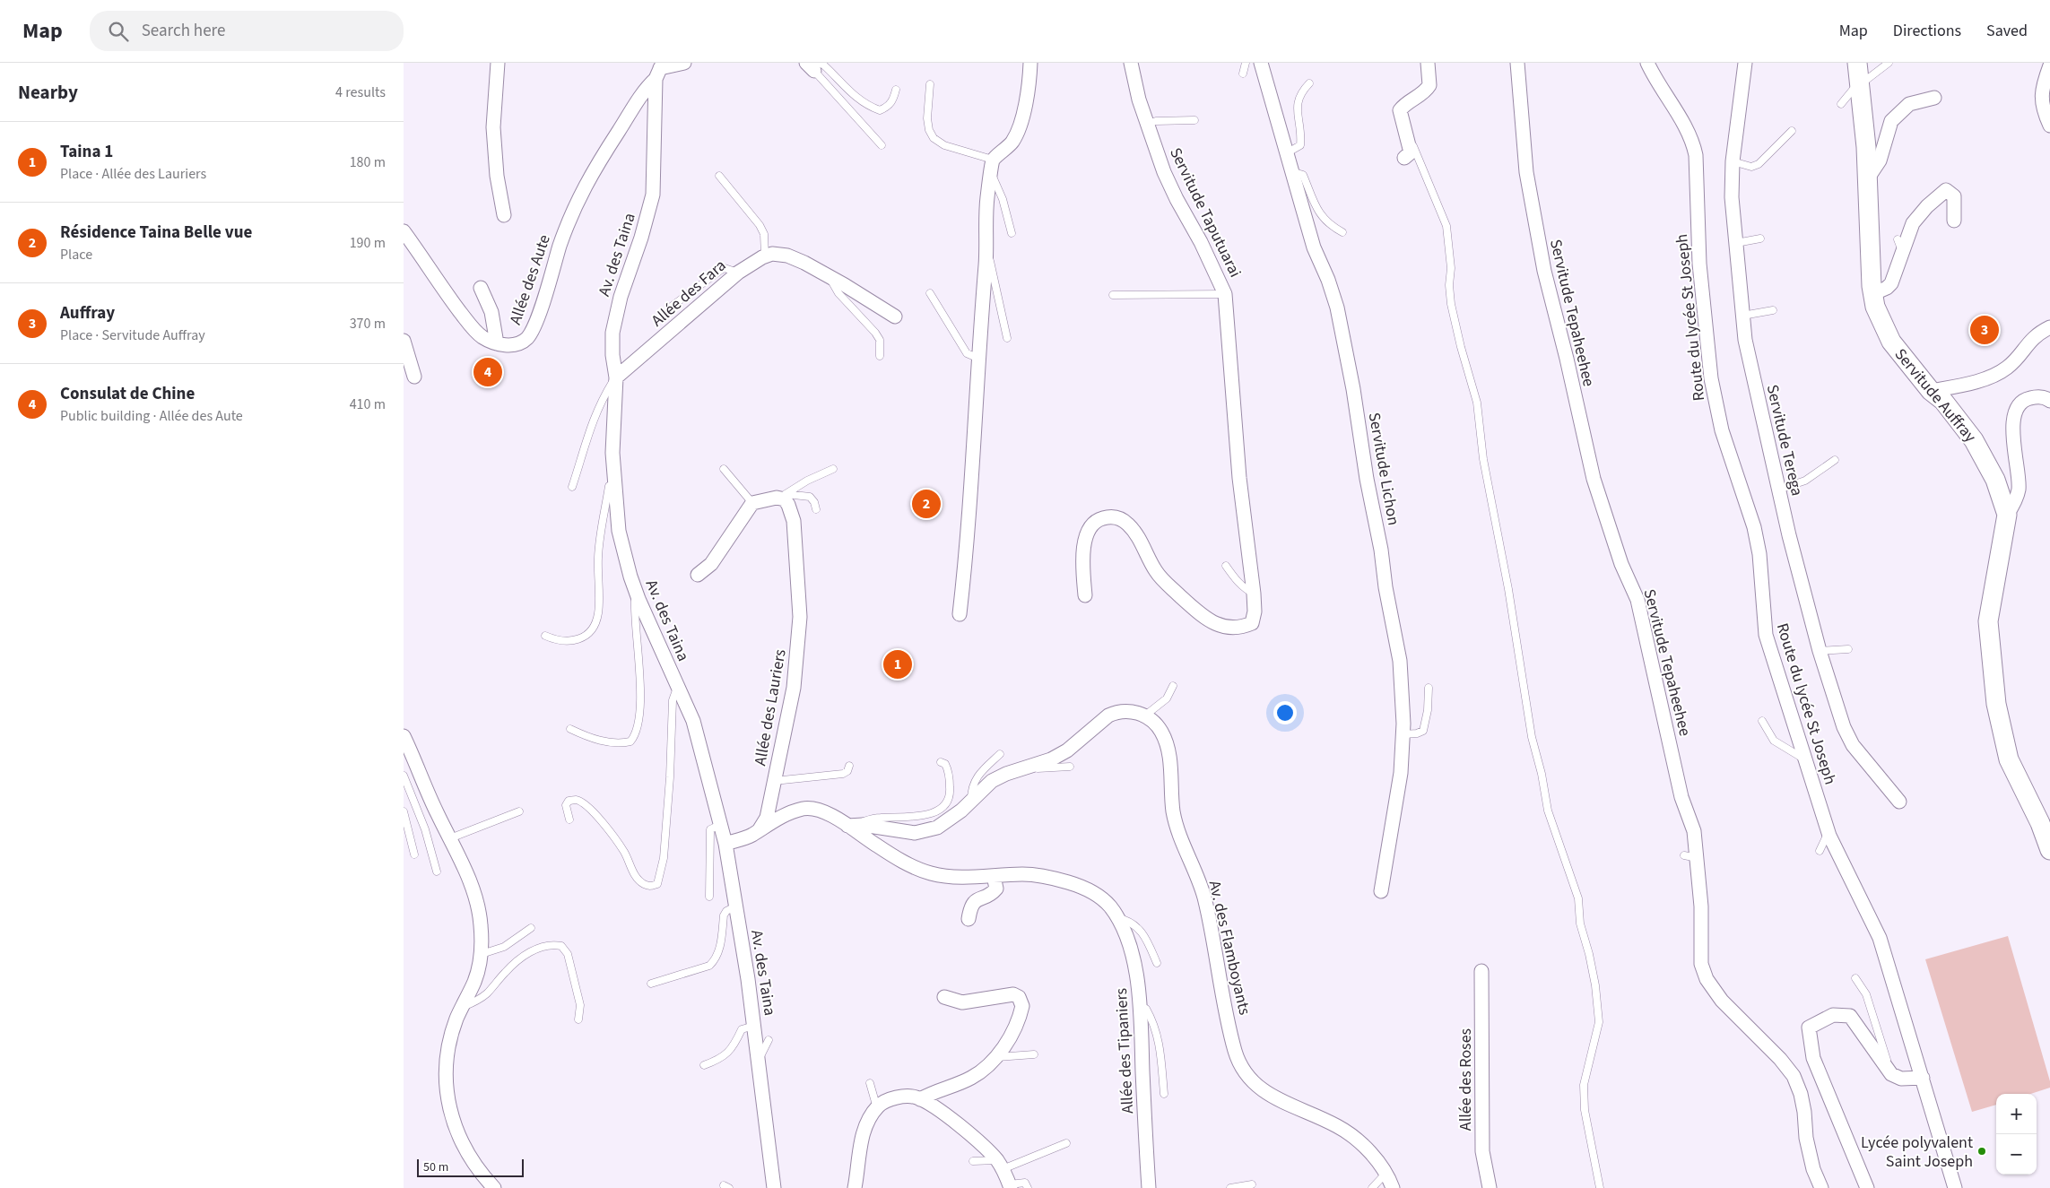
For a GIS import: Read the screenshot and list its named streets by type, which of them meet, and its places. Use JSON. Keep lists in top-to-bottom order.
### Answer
{
  "streets": {
    "street": [
      "Servitude Taputuarai",
      "Av. des Taina",
      "Allée des Aute",
      "Allée des Fara",
      "Servitude Tepaheehee",
      "Route du lycée St Joseph",
      "Servitude Auffray",
      "Servitude Terega",
      "Servitude Lichon",
      "Allée des Lauriers",
      "Av. des Flamboyants",
      "Allée des Tipaniers",
      "Allée des Roses"
    ]
  },
  "crossings": [
    ["Av. des Taina", "Allée des Aute"],
    ["Av. des Taina", "Allée des Fara"],
    ["Av. des Taina", "Allée des Tipaniers"],
    ["Allée des Lauriers", "Allée des Tipaniers"]
  ],
  "places": ["Lycée polyvalent Saint Joseph"],
  "scale_bar": "50 m",
  "page": {
    "header": "Map",
    "search": "Search here",
    "nav": ["Map", "Directions", "Saved"],
    "heading": ["Nearby", "4 results"],
    "list": [
      {
        "mark": "1",
        "name": "Taina 1",
        "note": "Place · Allée des Lauriers",
        "value": "180 m"
      },
      {
        "mark": "2",
        "name": "Résidence Taina Belle vue",
        "note": "Place",
        "value": "190 m"
      },
      {
        "mark": "3",
        "name": "Auffray",
        "note": "Place · Servitude Auffray",
        "value": "370 m"
      },
      {
        "mark": "4",
        "name": "Consulat de Chine",
        "note": "Public building · Allée des Aute",
        "value": "410 m"
      }
    ],
    "pins": [
      "3",
      "4",
      "2",
      "1"
    ],
    "map_buttons": ["+", "−"],
    "scale": "50 m"
  }
}
